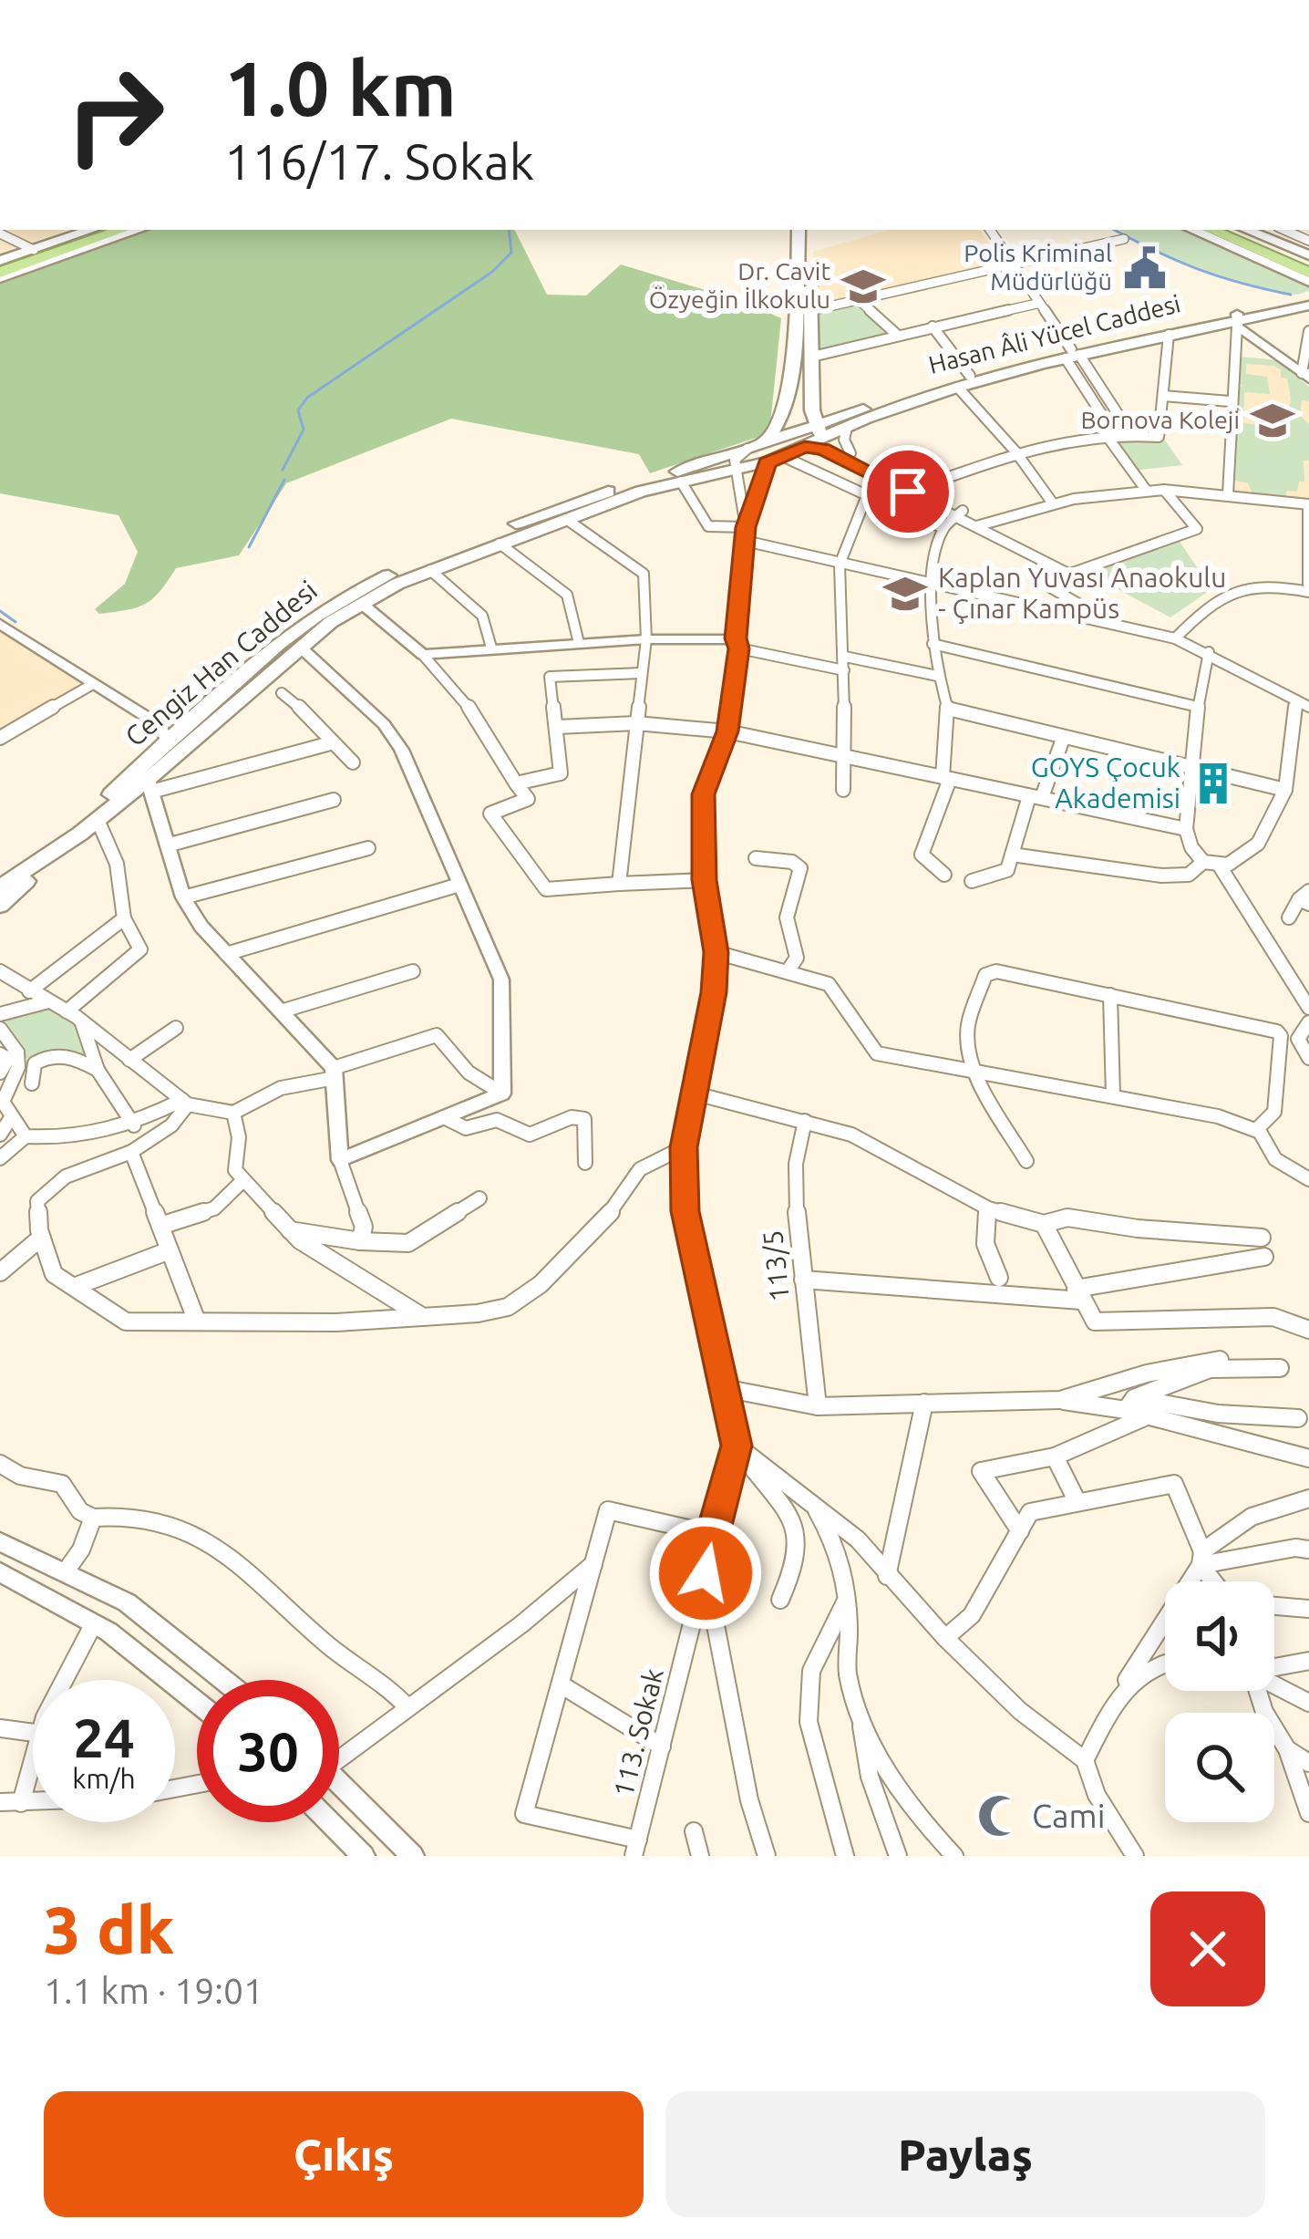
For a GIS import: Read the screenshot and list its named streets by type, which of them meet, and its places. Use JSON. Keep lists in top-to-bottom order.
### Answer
{
  "streets": {
    "main road": ["Hasan Âli Yücel Caddesi", "Cengiz Han Caddesi"],
    "street": ["113/5", "113. Sokak"]
  },
  "crossings": [
    ["Hasan Âli Yücel Caddesi", "Cengiz Han Caddesi"],
    ["Hasan Âli Yücel Caddesi", "113. Sokak"],
    ["Cengiz Han Caddesi", "113. Sokak"]
  ],
  "places": {
    "public building": ["Polis Kriminal Müdürlüğü"],
    "school or university": ["Dr. Cavit Özyeğin İlkokulu", "Bornova Koleji", "Kaplan Yuvası Anaokulu - Çınar Kampüs"],
    "building": ["GOYS Çocuk Akademisi"],
    "mosque": ["Cami"]
  },
  "page": {
    "turn": ["1.0 km", "116/17. Sokak"],
    "speed": "24 km/h",
    "limit": "30",
    "heading": ["3 dk", "1.1 km · 19:01"],
    "buttons": ["Çıkış", "Paylaş"]
  }
}
